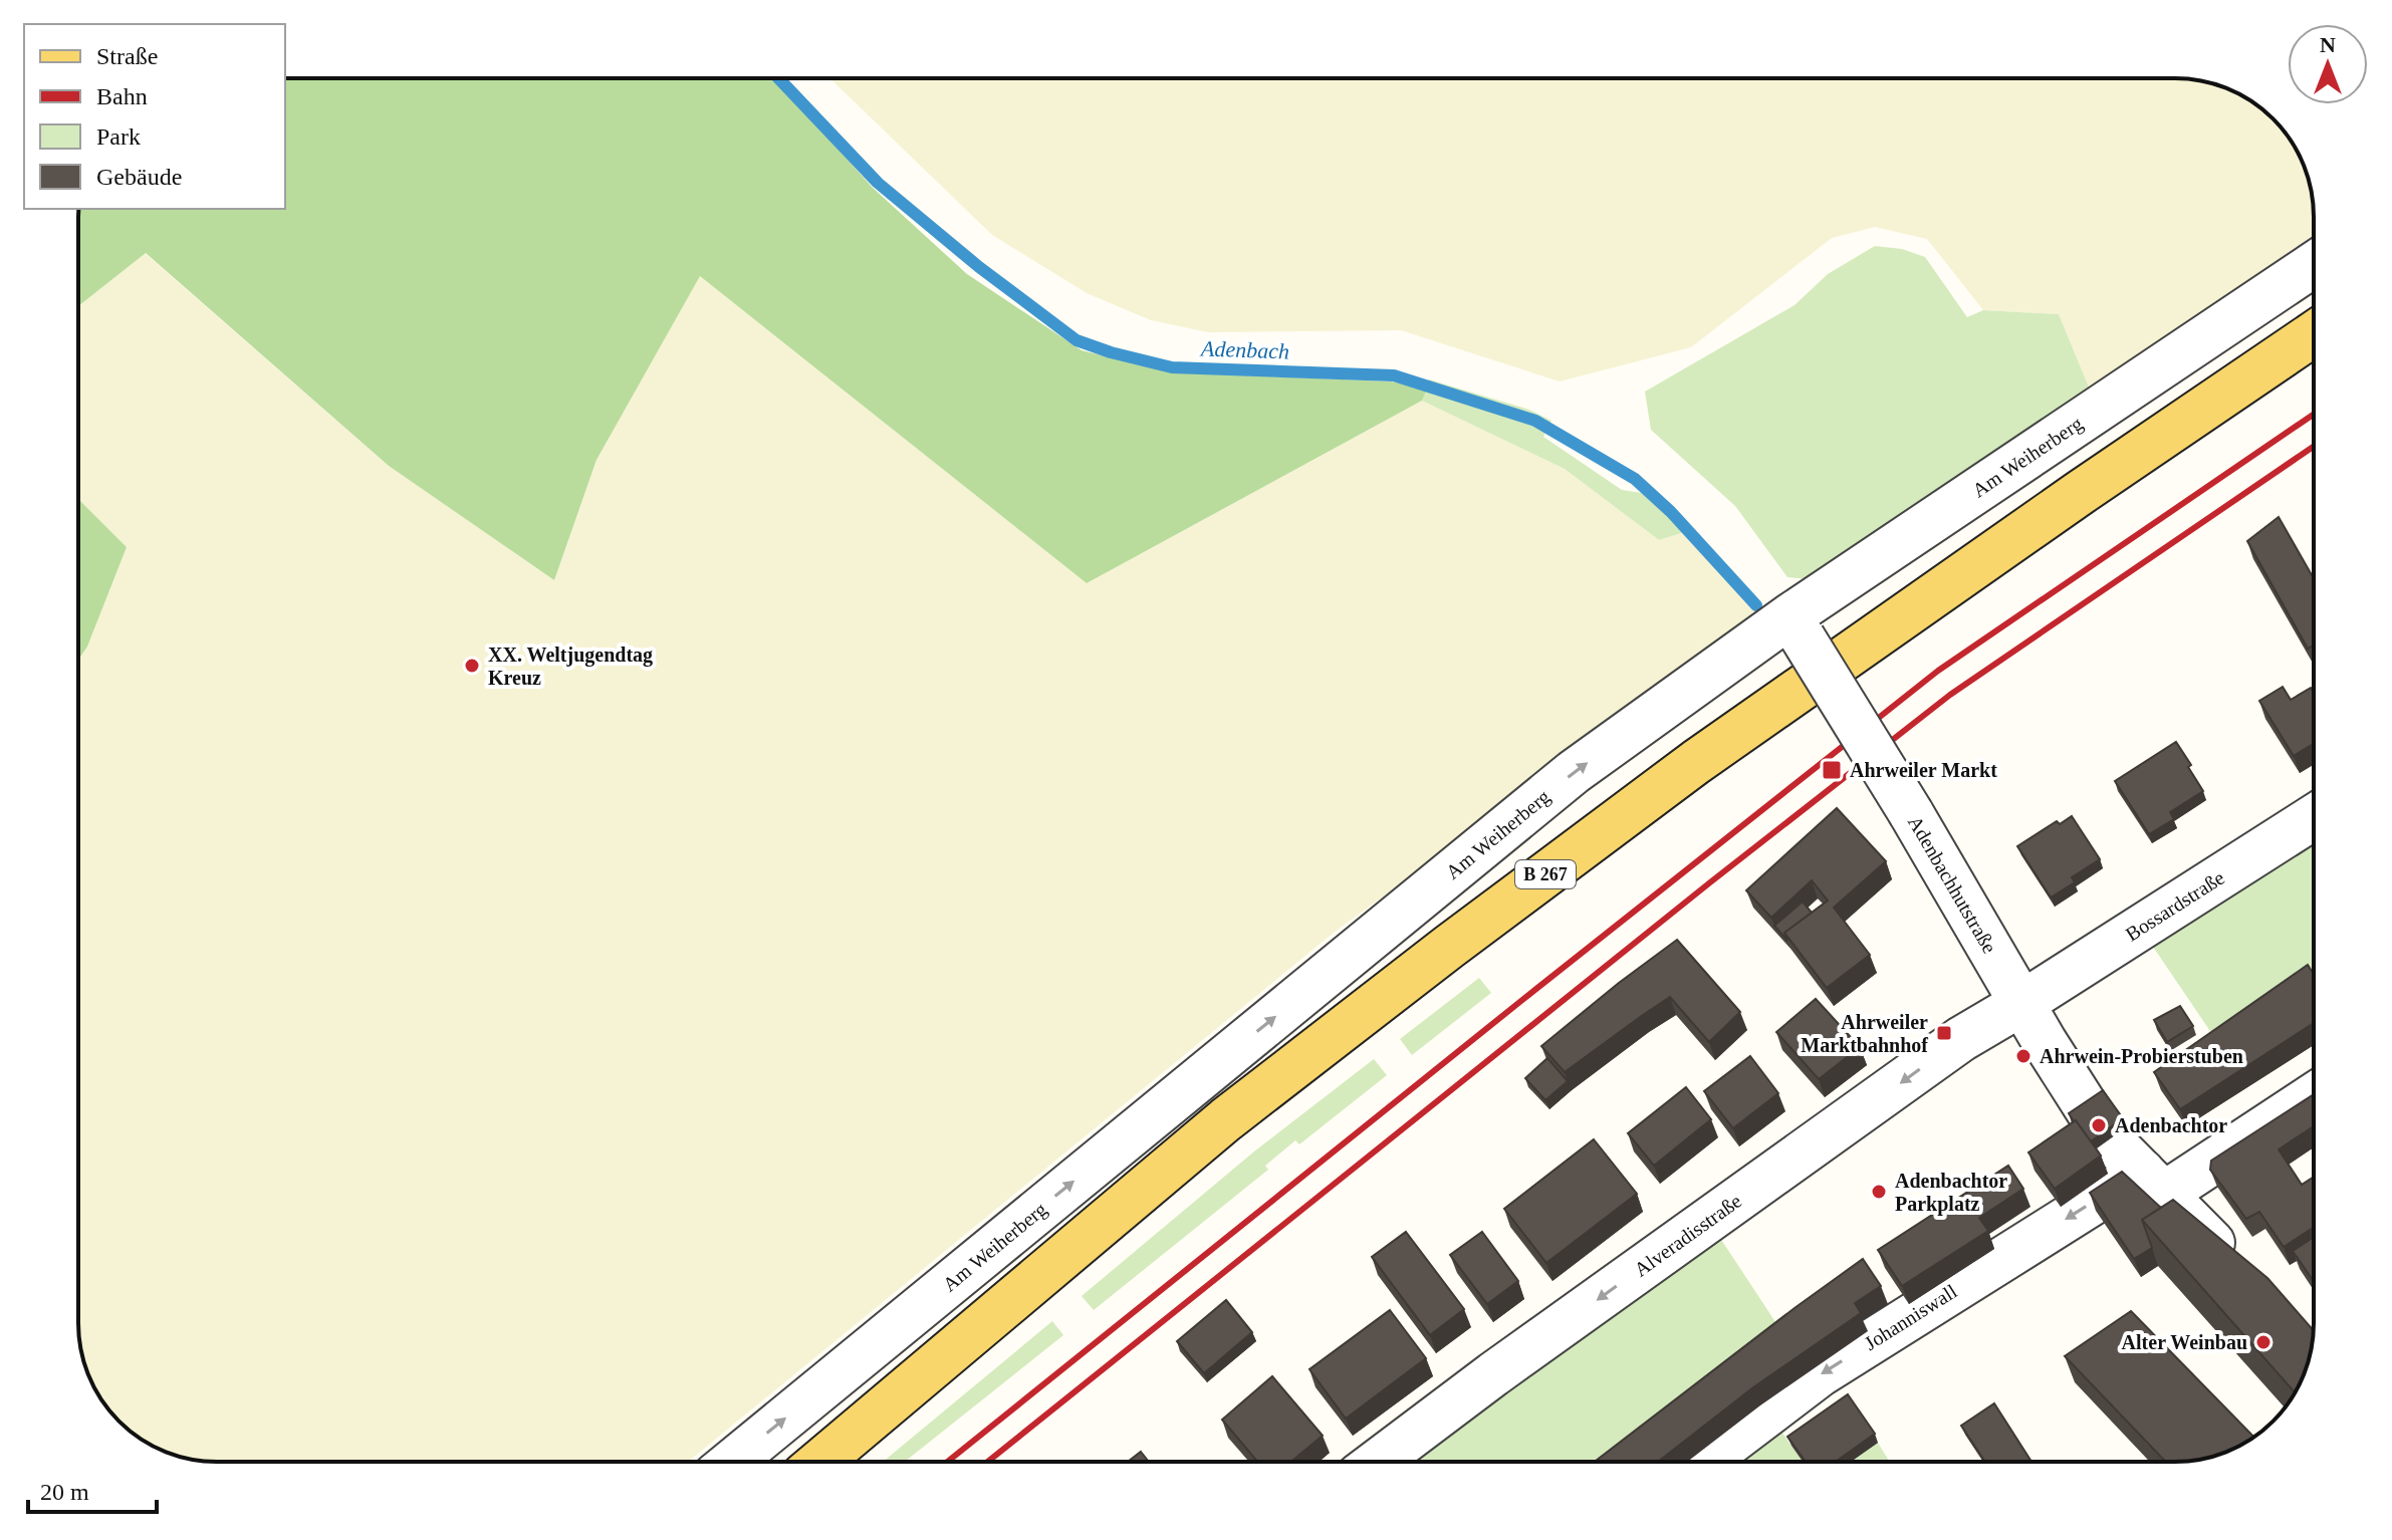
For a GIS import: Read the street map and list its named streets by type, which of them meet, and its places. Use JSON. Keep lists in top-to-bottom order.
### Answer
{
  "streets": {
    "main road": ["B 267"],
    "street": [
      "Am Weiherberg",
      "Adenbachhutstraße",
      "Bossardstraße",
      "Alveradisstraße",
      "Johanniswall"
    ]
  },
  "crossings": [
    ["Am Weiherberg", "Adenbachhutstraße"],
    ["Adenbachhutstraße", "Bossardstraße"],
    ["Adenbachhutstraße", "Alveradisstraße"],
    ["Adenbachhutstraße", "Johanniswall"],
    ["Bossardstraße", "Alveradisstraße"]
  ],
  "one_way": ["Am Weiherberg", "Alveradisstraße", "Johanniswall"],
  "water": ["Adenbach"],
  "places": {
    "other": [
      "XX. Weltjugendtag Kreuz",
      "Ahrwein-Probierstuben",
      "Adenbachtor",
      "Adenbachtor Parkplatz",
      "Alter Weinbau"
    ],
    "transit": ["Ahrweiler Markt", "Ahrweiler Marktbahnhof"]
  },
  "legend": [
    "Straße",
    "Bahn",
    "Park",
    "Gebäude"
  ],
  "scale_bar": "20 m",
  "north": "top"
}
